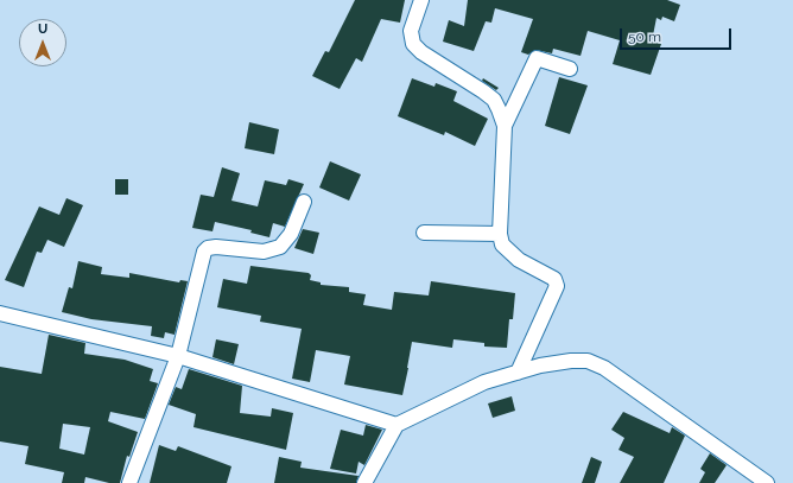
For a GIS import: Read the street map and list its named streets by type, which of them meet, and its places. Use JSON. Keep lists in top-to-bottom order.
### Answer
{
  "scale_bar": "50 m",
  "north": "top"
}
